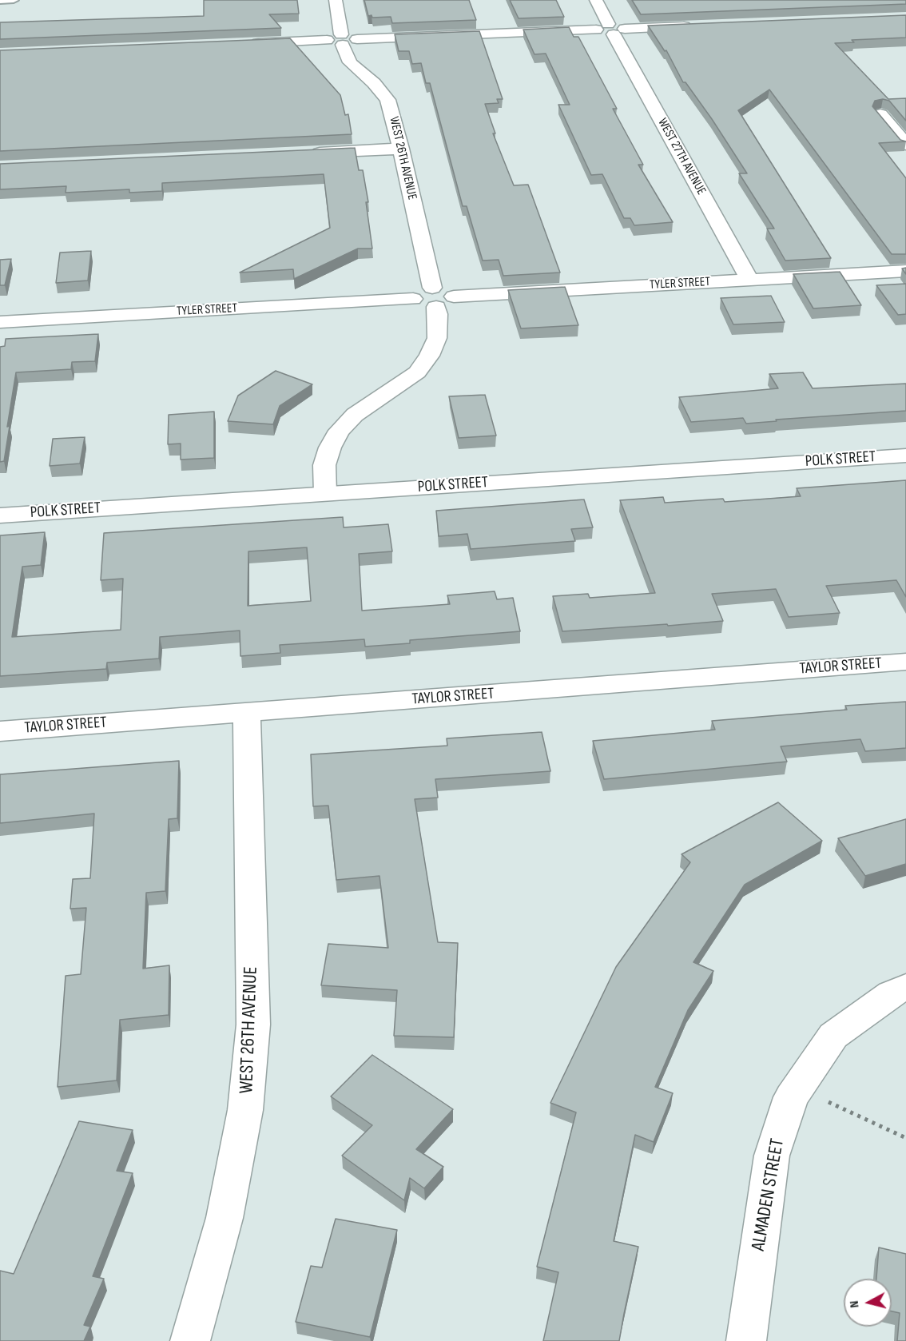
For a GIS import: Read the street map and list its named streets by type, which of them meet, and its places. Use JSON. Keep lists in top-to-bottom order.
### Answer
{
  "streets": {
    "street": [
      "WEST 27TH AVENUE",
      "WEST 26TH AVENUE",
      "TYLER STREET",
      "POLK STREET",
      "TAYLOR STREET",
      "ALMADEN STREET"
    ]
  },
  "crossings": [
    ["WEST 27TH AVENUE", "TYLER STREET"],
    ["WEST 26TH AVENUE", "TYLER STREET"],
    ["WEST 26TH AVENUE", "POLK STREET"],
    ["WEST 26TH AVENUE", "TAYLOR STREET"]
  ],
  "north": "left"
}
